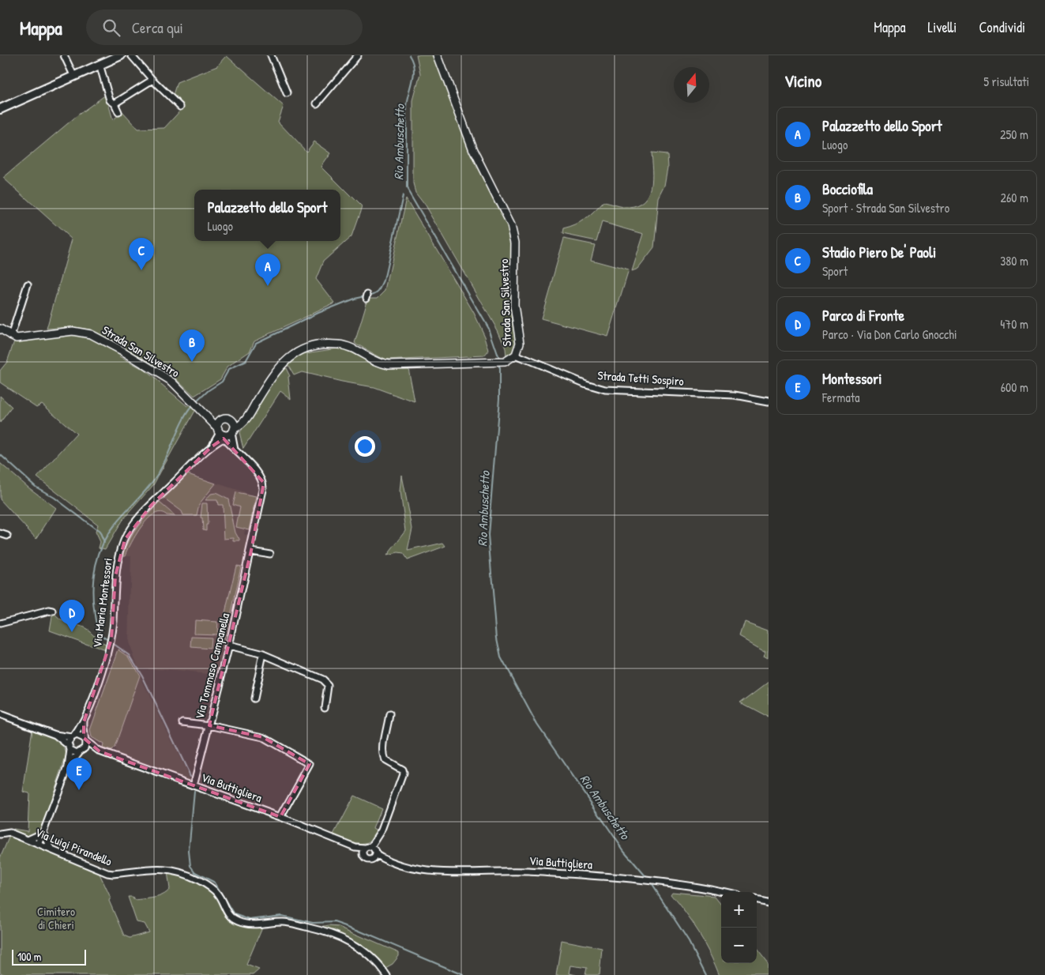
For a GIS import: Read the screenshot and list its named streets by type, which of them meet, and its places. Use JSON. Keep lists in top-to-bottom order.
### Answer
{
  "streets": {
    "street": [
      "Strada San Silvestro",
      "Strada Tetti Sospiro",
      "Via Maria Montessori",
      "Via Tommaso Campanella",
      "Via Buttigliera",
      "Via Luigi Pirandello"
    ]
  },
  "crossings": [
    ["Strada San Silvestro", "Strada Tetti Sospiro"],
    ["Strada San Silvestro", "Via Maria Montessori"],
    ["Strada San Silvestro", "Via Tommaso Campanella"],
    ["Via Maria Montessori", "Via Tommaso Campanella"],
    ["Via Maria Montessori", "Via Buttigliera"],
    ["Via Tommaso Campanella", "Via Buttigliera"]
  ],
  "water": ["Rio Ambuschetto"],
  "parks": ["Cimitero di Chieri"],
  "scale_bar": "100 m",
  "north": "top",
  "page": {
    "header": "Mappa",
    "search": "Cerca qui",
    "nav": ["Mappa", "Livelli", "Condividi"],
    "heading": ["Vicino", "5 risultati"],
    "list": [
      {
        "mark": "A",
        "name": "Palazzetto dello Sport",
        "note": "Luogo",
        "value": "250 m"
      },
      {
        "mark": "B",
        "name": "Bocciofila",
        "note": "Sport · Strada San Silvestro",
        "value": "260 m"
      },
      {
        "mark": "C",
        "name": "Stadio Piero De' Paoli",
        "note": "Sport",
        "value": "380 m"
      },
      {
        "mark": "D",
        "name": "Parco di Fronte",
        "note": "Parco · Via Don Carlo Gnocchi",
        "value": "470 m"
      },
      {
        "mark": "E",
        "name": "Montessori",
        "note": "Fermata",
        "value": "600 m"
      }
    ],
    "popup": ["Palazzetto dello Sport", "Luogo"],
    "pins": [
      "C",
      "A",
      "B",
      "D",
      "E"
    ],
    "map_buttons": ["+", "−"],
    "scale": "100 m"
  }
}
